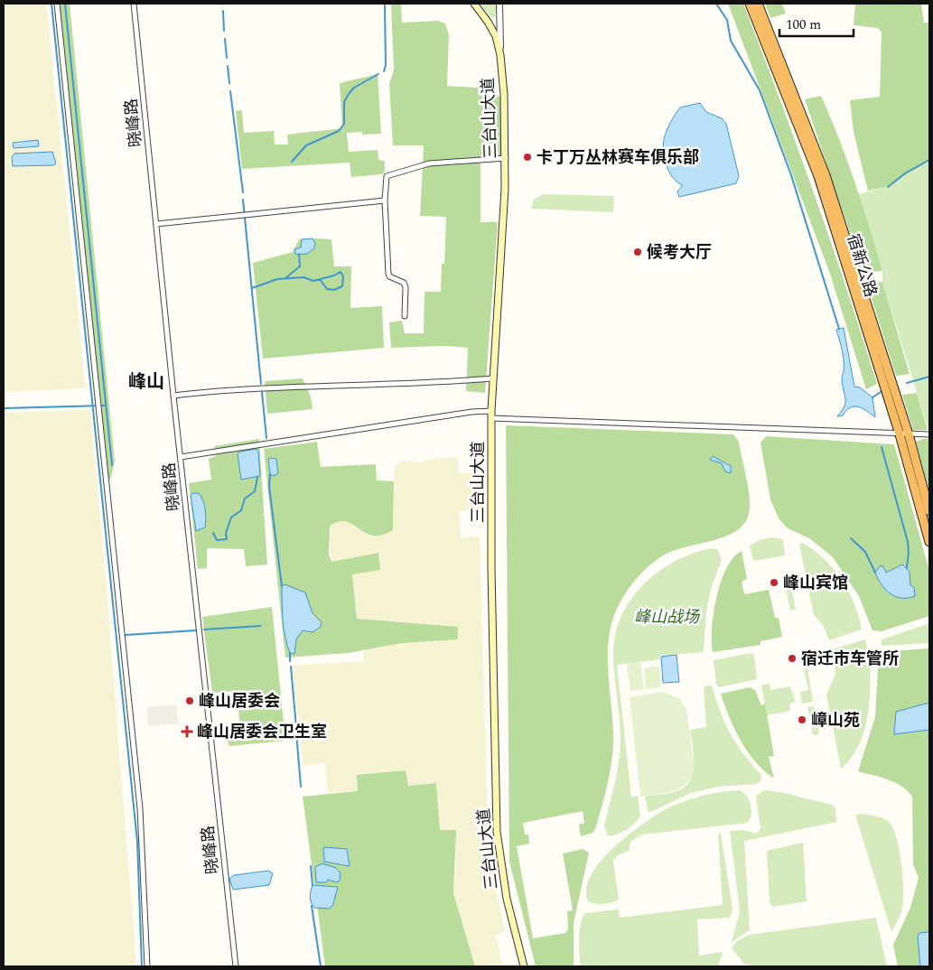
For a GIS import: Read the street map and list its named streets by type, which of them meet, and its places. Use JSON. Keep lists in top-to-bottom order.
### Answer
{
  "streets": {
    "highway": ["宿新公路"],
    "main road": ["三台山大道"],
    "street": ["晓峰路"]
  },
  "districts": ["峰山"],
  "parks": ["峰山战场"],
  "places": {
    "other": [
      "卡丁万丛林赛车俱乐部",
      "候考大厅",
      "峰山宾馆",
      "宿迁市车管所",
      "峰山居委会",
      "嶂山苑"
    ],
    "health": ["峰山居委会卫生室"]
  },
  "scale_bar": "100 m"
}
